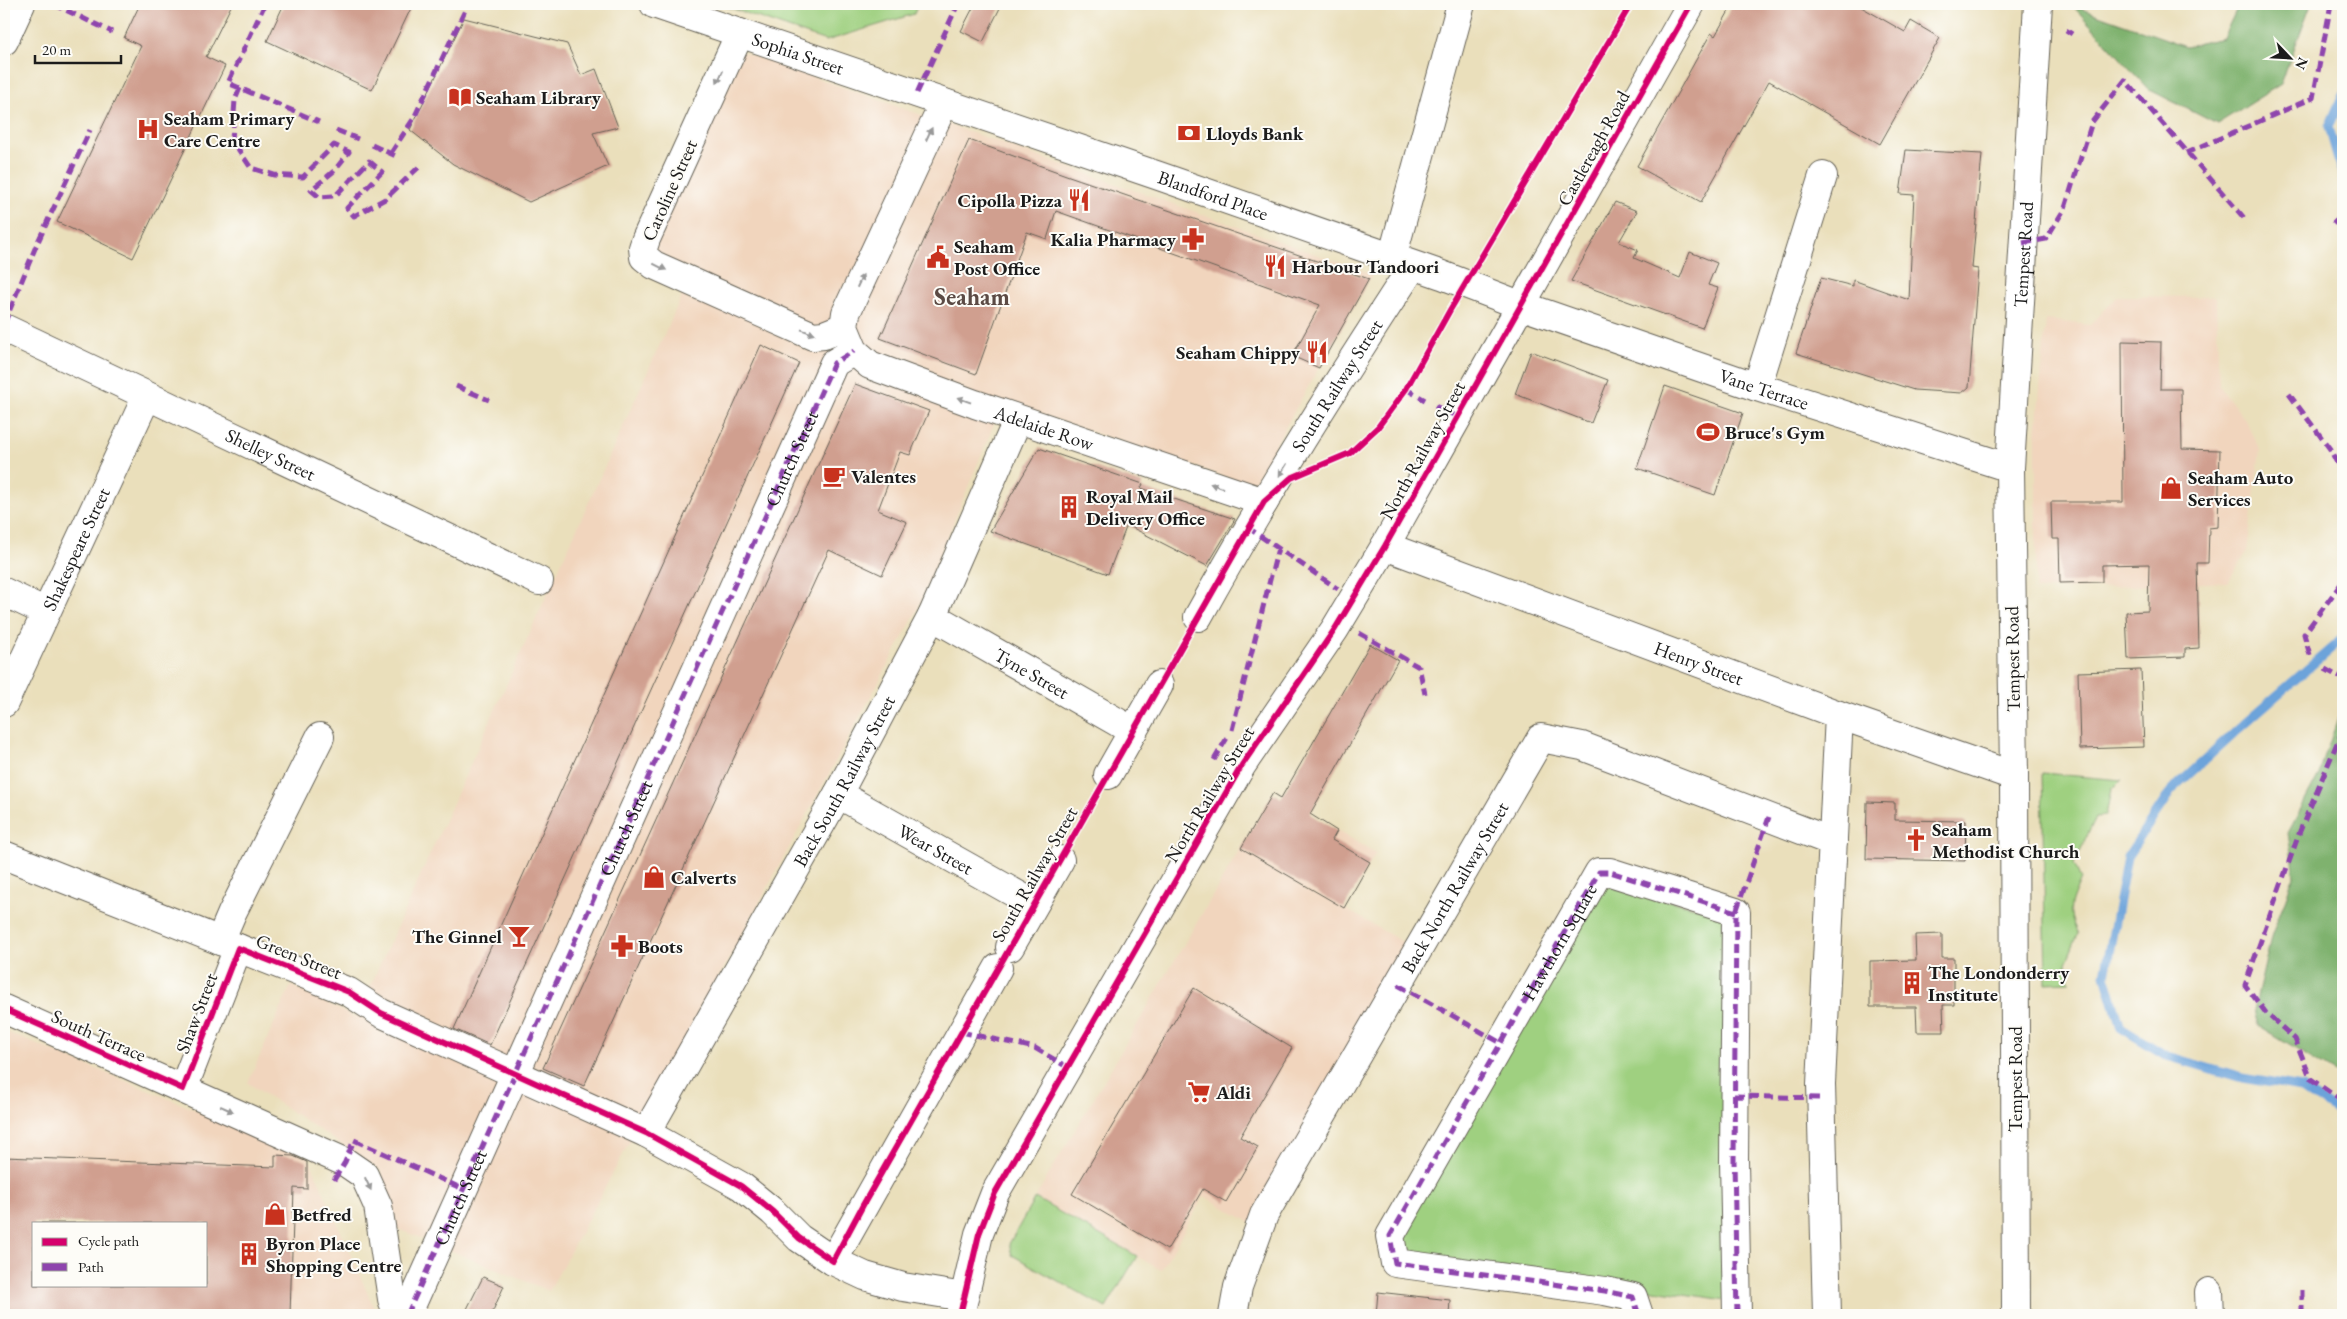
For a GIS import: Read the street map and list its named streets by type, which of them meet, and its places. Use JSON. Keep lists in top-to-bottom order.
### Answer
{
  "streets": {
    "street": [
      "Sophia Street",
      "Castlereagh Road",
      "Caroline Street",
      "Blandford Place",
      "Tempest Road",
      "South Railway Street",
      "Vane Terrace",
      "Adelaide Row",
      "North Railway Street",
      "Shelley Street",
      "Church Street",
      "Shakespeare Street",
      "Henry Street",
      "Tyne Street",
      "Back South Railway Street",
      "Wear Street",
      "Back North Railway Street",
      "Hawthorn Square",
      "Green Street",
      "Shaw Street",
      "South Terrace"
    ]
  },
  "crossings": [
    ["Sophia Street", "Caroline Street"],
    ["Sophia Street", "Blandford Place"],
    ["Castlereagh Road", "Vane Terrace"],
    ["Castlereagh Road", "North Railway Street"],
    ["Caroline Street", "Adelaide Row"],
    ["Caroline Street", "Church Street"],
    ["Blandford Place", "South Railway Street"],
    ["Blandford Place", "Vane Terrace"],
    ["Tempest Road", "Vane Terrace"],
    ["Tempest Road", "Henry Street"],
    ["South Railway Street", "Adelaide Row"],
    ["South Railway Street", "Wear Street"],
    ["South Railway Street", "Green Street"],
    ["Vane Terrace", "North Railway Street"],
    ["Adelaide Row", "Church Street"],
    ["Adelaide Row", "Back South Railway Street"],
    ["North Railway Street", "Henry Street"],
    ["North Railway Street", "Green Street"],
    ["Shelley Street", "Shakespeare Street"],
    ["Church Street", "Green Street"],
    ["Tyne Street", "Back South Railway Street"],
    ["Back South Railway Street", "Wear Street"],
    ["Back South Railway Street", "Green Street"],
    ["Green Street", "Shaw Street"],
    ["Shaw Street", "South Terrace"]
  ],
  "one_way": ["Adelaide Row", "South Terrace"],
  "districts": ["Seaham"],
  "places": {
    "library": ["Seaham Library"],
    "hospital": ["Seaham Primary Care Centre"],
    "bank": ["Lloyds Bank"],
    "restaurant": ["Cipolla Pizza", "Harbour Tandoori", "Seaham Chippy"],
    "pharmacy": ["Kalia Pharmacy", "Boots"],
    "public building": ["Seaham Post Office"],
    "sports": ["Bruce's Gym"],
    "cafe": ["Valentes"],
    "shop": ["Seaham Auto Services", "Calverts", "Betfred"],
    "building": ["Royal Mail Delivery Office", "The Londonderry Institute", "Byron Place Shopping Centre"],
    "church": ["Seaham Methodist Church"],
    "bar": ["The Ginnel"],
    "supermarket": ["Aldi"]
  },
  "legend": ["Cycle path", "Path"],
  "scale_bar": "20 m",
  "north": "bottom right"
}
